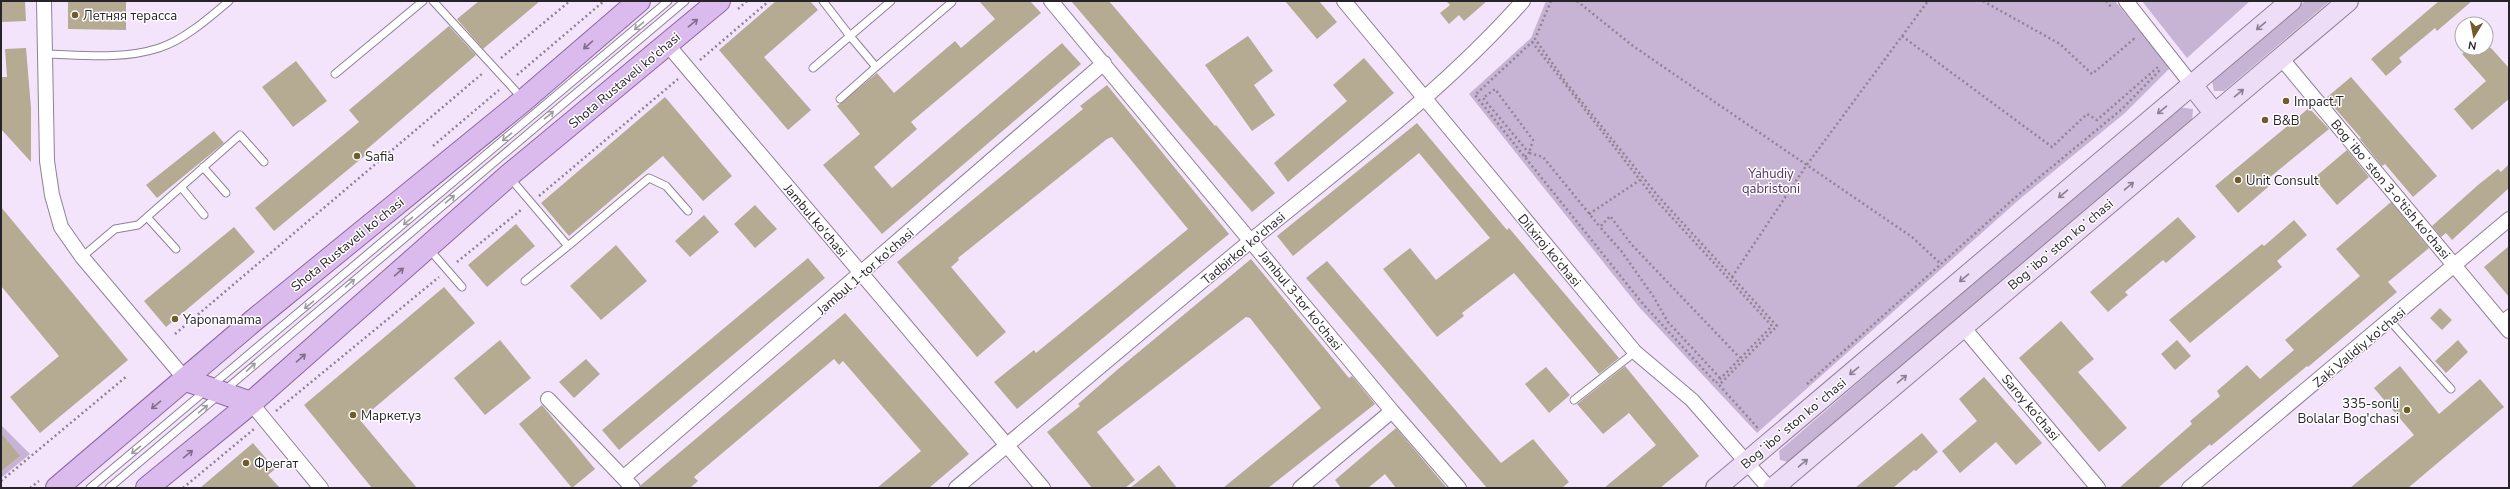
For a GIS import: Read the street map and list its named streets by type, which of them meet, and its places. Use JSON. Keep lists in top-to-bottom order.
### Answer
{
  "streets": {
    "main road": ["Shota Rustaveli ko'chasi"],
    "street": [
      "Bogʻiboʻston 3-o'tish ko'chasi",
      "Jambul ko'chasi",
      "Bogʻiboʻston koʻchasi",
      "Tadbirkor ko'chasi",
      "Dilxiroj ko‘chasi",
      "Jambul 1-tor ko'chasi",
      "Jambul 3-tor ko'chasi",
      "Zaki Validiy ko'chasi",
      "Saroy ko‘chasi"
    ]
  },
  "crossings": [
    ["Shota Rustaveli ko'chasi", "Jambul ko'chasi"],
    ["Bogʻiboʻston 3-o'tish ko'chasi", "Bogʻiboʻston koʻchasi"],
    ["Bogʻiboʻston 3-o'tish ko'chasi", "Zaki Validiy ko'chasi"],
    ["Jambul ko'chasi", "Tadbirkor ko'chasi"],
    ["Jambul ko'chasi", "Jambul 1-tor ko'chasi"],
    ["Bogʻiboʻston koʻchasi", "Dilxiroj ko‘chasi"],
    ["Bogʻiboʻston koʻchasi", "Saroy ko‘chasi"],
    ["Tadbirkor ko'chasi", "Dilxiroj ko‘chasi"],
    ["Tadbirkor ko'chasi", "Jambul 3-tor ko'chasi"],
    ["Jambul 1-tor ko'chasi", "Jambul 3-tor ko'chasi"]
  ],
  "parks": ["Yahudiy qabristoni"],
  "places": [
    "Летняя терасса",
    "Impact.T",
    "B&B",
    "Safia",
    "Unit Consult",
    "Yaponamama",
    "335-sonli Bolalar Bog'chasi",
    "Маркет.уз",
    "Фрегат"
  ],
  "north": "bottom"
}
